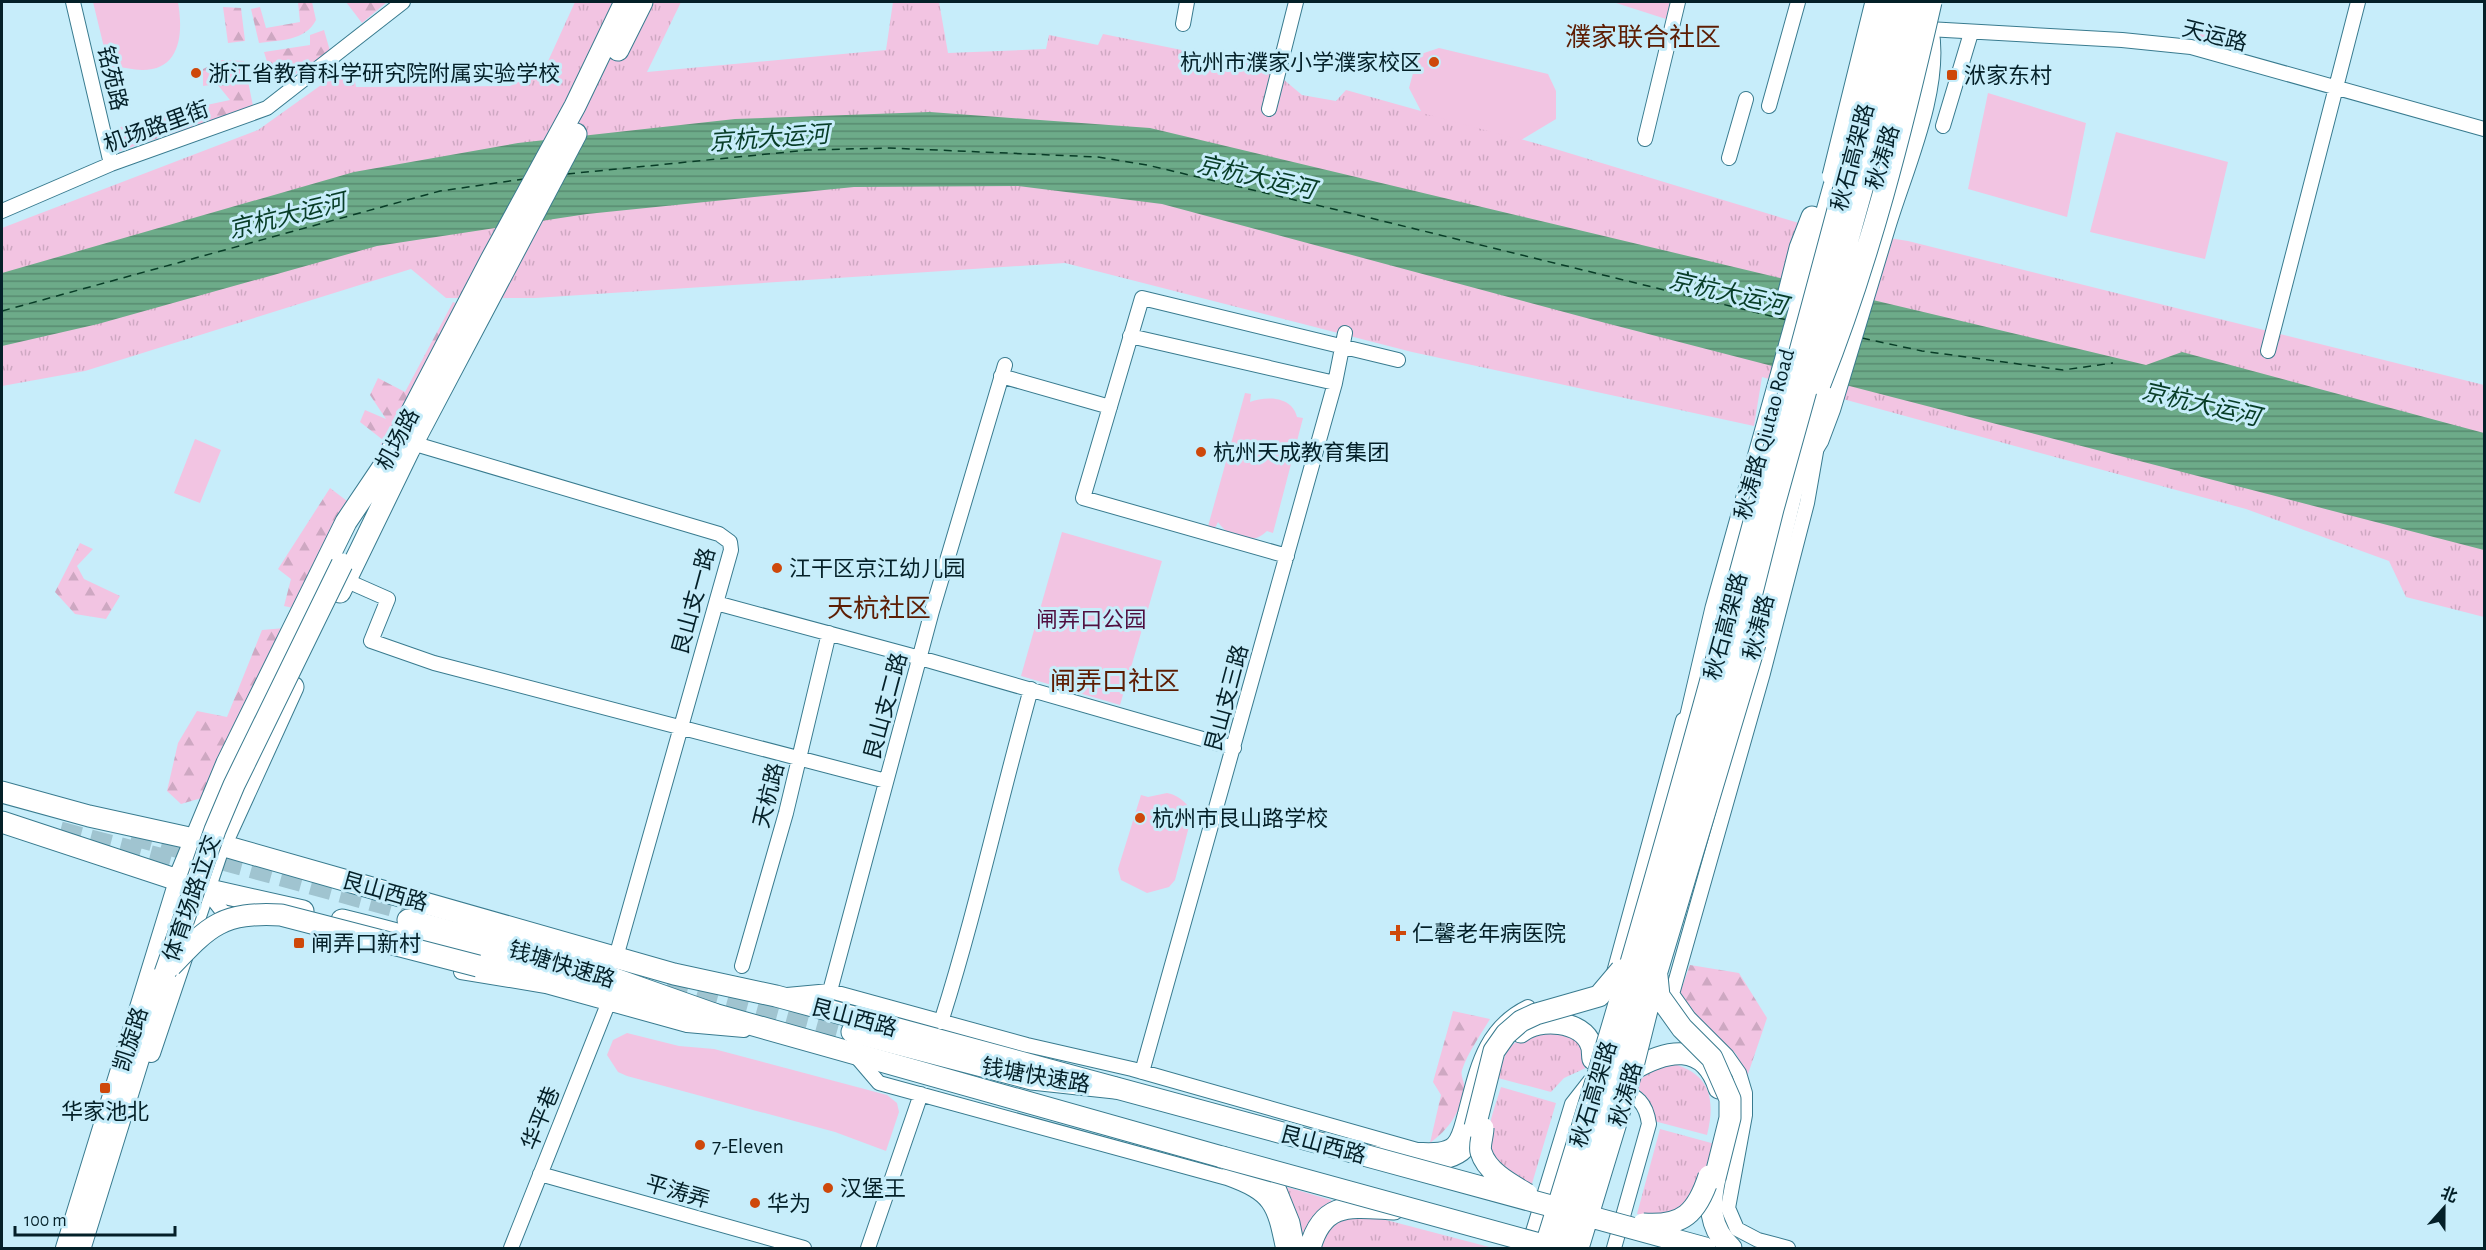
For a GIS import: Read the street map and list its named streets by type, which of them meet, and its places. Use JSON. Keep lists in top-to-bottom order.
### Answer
{
  "streets": {
    "main road": [
      "秋石高架路",
      "秋涛路",
      "秋涛路 Qiutao Road",
      "机场路",
      "艮山西路",
      "体育场路立交",
      "钱塘快速路",
      "凯旋路"
    ],
    "street": [
      "天运路",
      "铭苑路",
      "机场路里街",
      "艮山支一路",
      "艮山支三路",
      "艮山支二路",
      "天杭路",
      "华平巷",
      "平涛弄"
    ]
  },
  "crossings": [
    ["铭苑路", "机场路里街"],
    ["秋石高架路", "秋涛路"],
    ["秋涛路", "秋涛路 Qiutao Road"],
    ["机场路", "艮山支一路"],
    ["机场路", "艮山西路"],
    ["机场路", "体育场路立交"],
    ["机场路", "凯旋路"],
    ["艮山支一路", "艮山西路"],
    ["艮山支一路", "体育场路立交"],
    ["艮山西路", "钱塘快速路"],
    ["艮山西路", "凯旋路"],
    ["艮山西路", "华平巷"],
    ["华平巷", "平涛弄"]
  ],
  "districts": ["濮家联合社区", "天杭社区", "闸弄口社区"],
  "water": ["京杭大运河"],
  "parks": ["闸弄口公园"],
  "places": {
    "other": [
      "杭州市濮家小学濮家校区",
      "浙江省教育科学研究院附属实验学校",
      "杭州天成教育集团",
      "江干区京江幼儿园",
      "杭州市艮山路学校",
      "7-Eleven",
      "汉堡王",
      "华为"
    ],
    "transit": ["洑家东村", "闸弄口新村", "华家池北"],
    "health": ["仁馨老年病医院"]
  },
  "scale_bar": "100 m",
  "north": "top"
}
